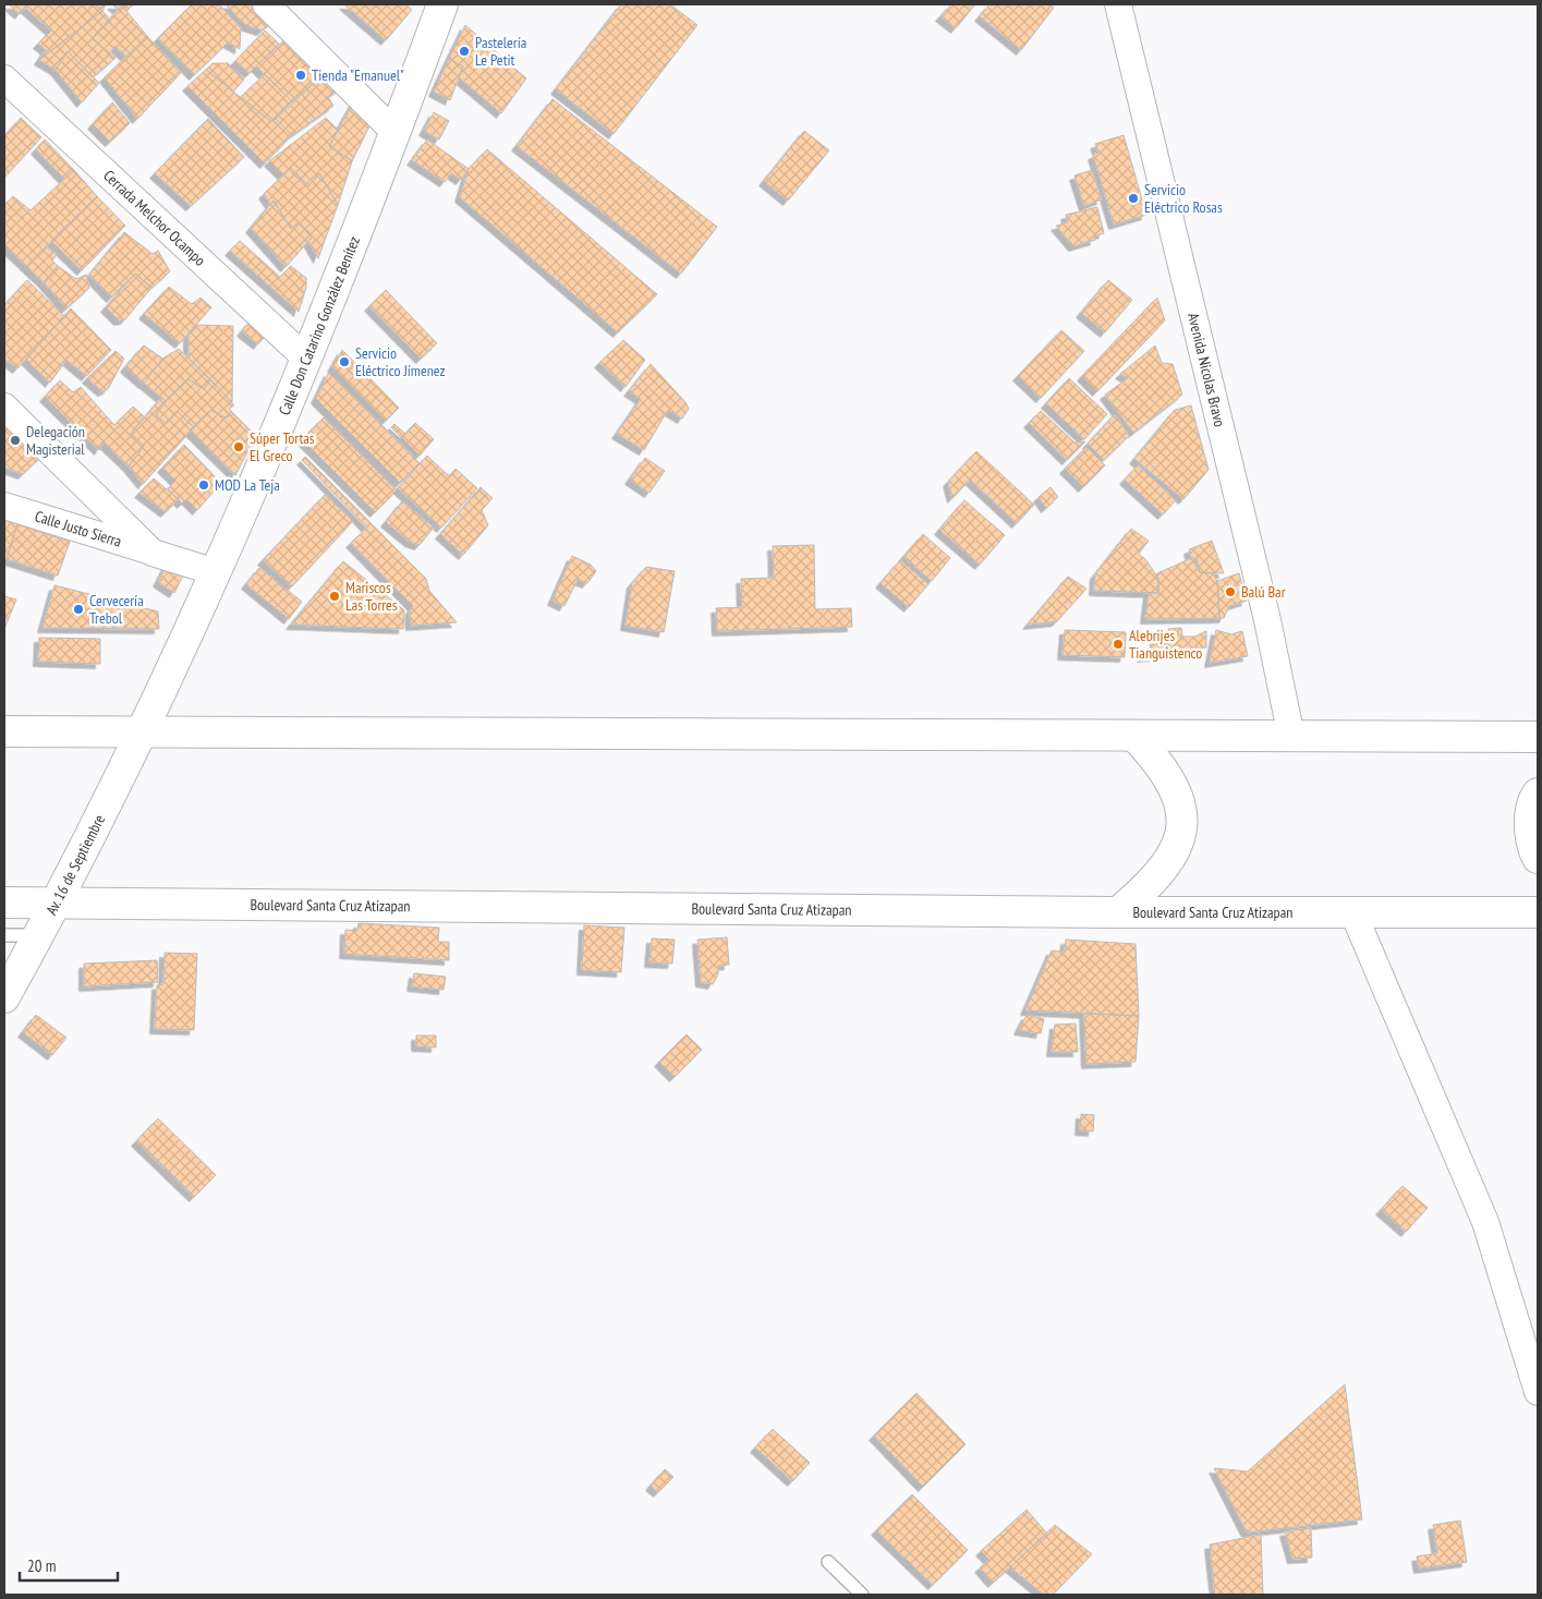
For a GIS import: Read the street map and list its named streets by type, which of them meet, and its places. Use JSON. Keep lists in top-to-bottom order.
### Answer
{
  "streets": {
    "main road": ["Calle Don Catarino González Benítez", "Av. 16 de Septiembre", "Boulevard Santa Cruz Atizapan"],
    "street": ["Cerrada Melchor Ocampo", "Avenida Nicolas Bravo", "Calle Justo Sierra"]
  },
  "crossings": [
    ["Cerrada Melchor Ocampo", "Calle Don Catarino González Benítez"],
    ["Calle Don Catarino González Benítez", "Calle Justo Sierra"],
    ["Calle Don Catarino González Benítez", "Av. 16 de Septiembre"],
    ["Av. 16 de Septiembre", "Boulevard Santa Cruz Atizapan"]
  ],
  "places": [
    "Pastelería Le Petit",
    "Tienda \"Emanuel\"",
    "Servicio Eléctrico Rosas",
    "Servicio Eléctrico Jímenez",
    "Delegación Magisterial",
    "Súper Tortas El Greco",
    "MOD La Teja",
    "Balú Bar",
    "Mariscos Las Torres",
    "Cervecería Trebol",
    "Alebrijes Tianguistenco"
  ],
  "scale_bar": "20 m"
}
